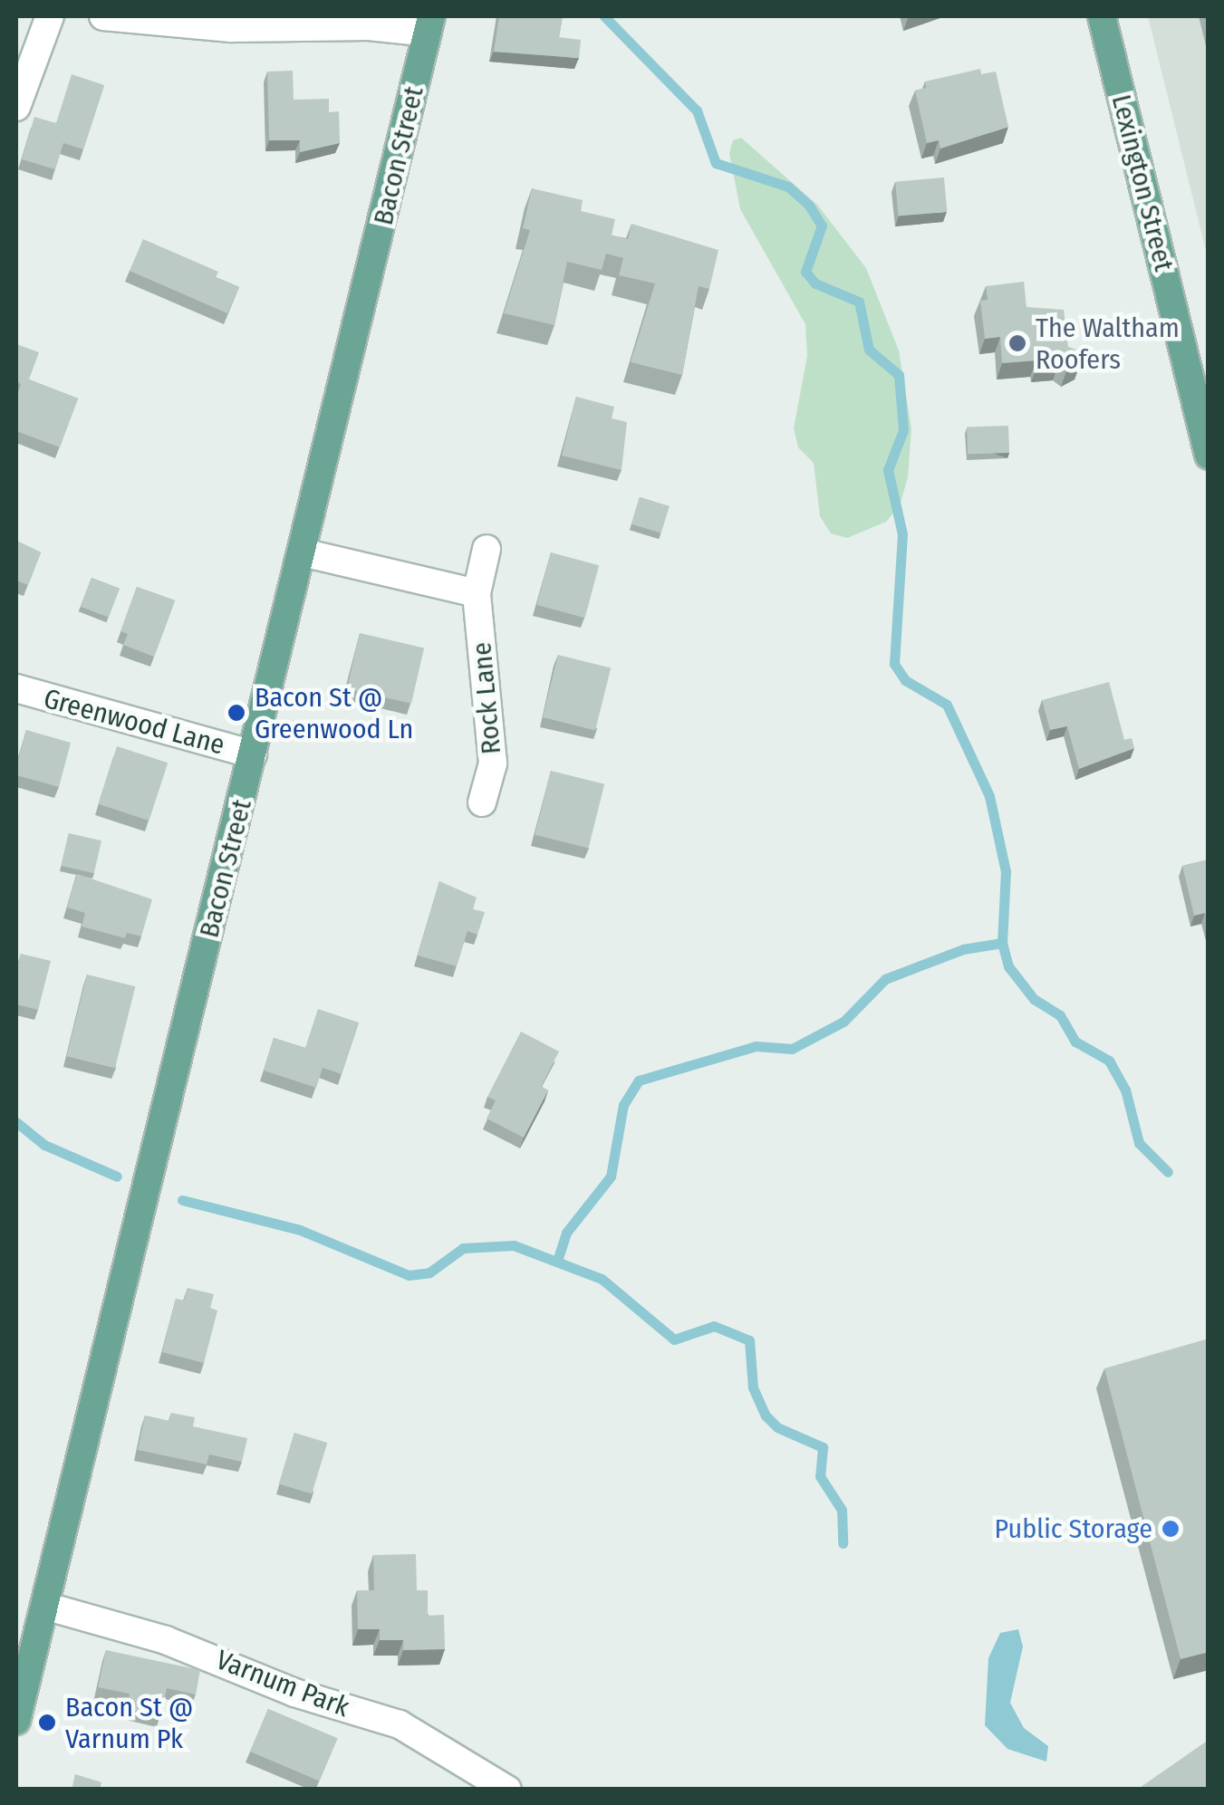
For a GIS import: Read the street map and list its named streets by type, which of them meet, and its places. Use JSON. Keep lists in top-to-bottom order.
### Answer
{
  "streets": {
    "main road": ["Bacon Street", "Lexington Street"],
    "street": ["Rock Lane", "Greenwood Lane", "Varnum Park"]
  },
  "crossings": [
    ["Bacon Street", "Greenwood Lane"],
    ["Bacon Street", "Varnum Park"]
  ],
  "places": [
    "The Waltham Roofers",
    "Bacon St @ Greenwood Ln",
    "Public Storage",
    "Bacon St @ Varnum Pk"
  ]
}
